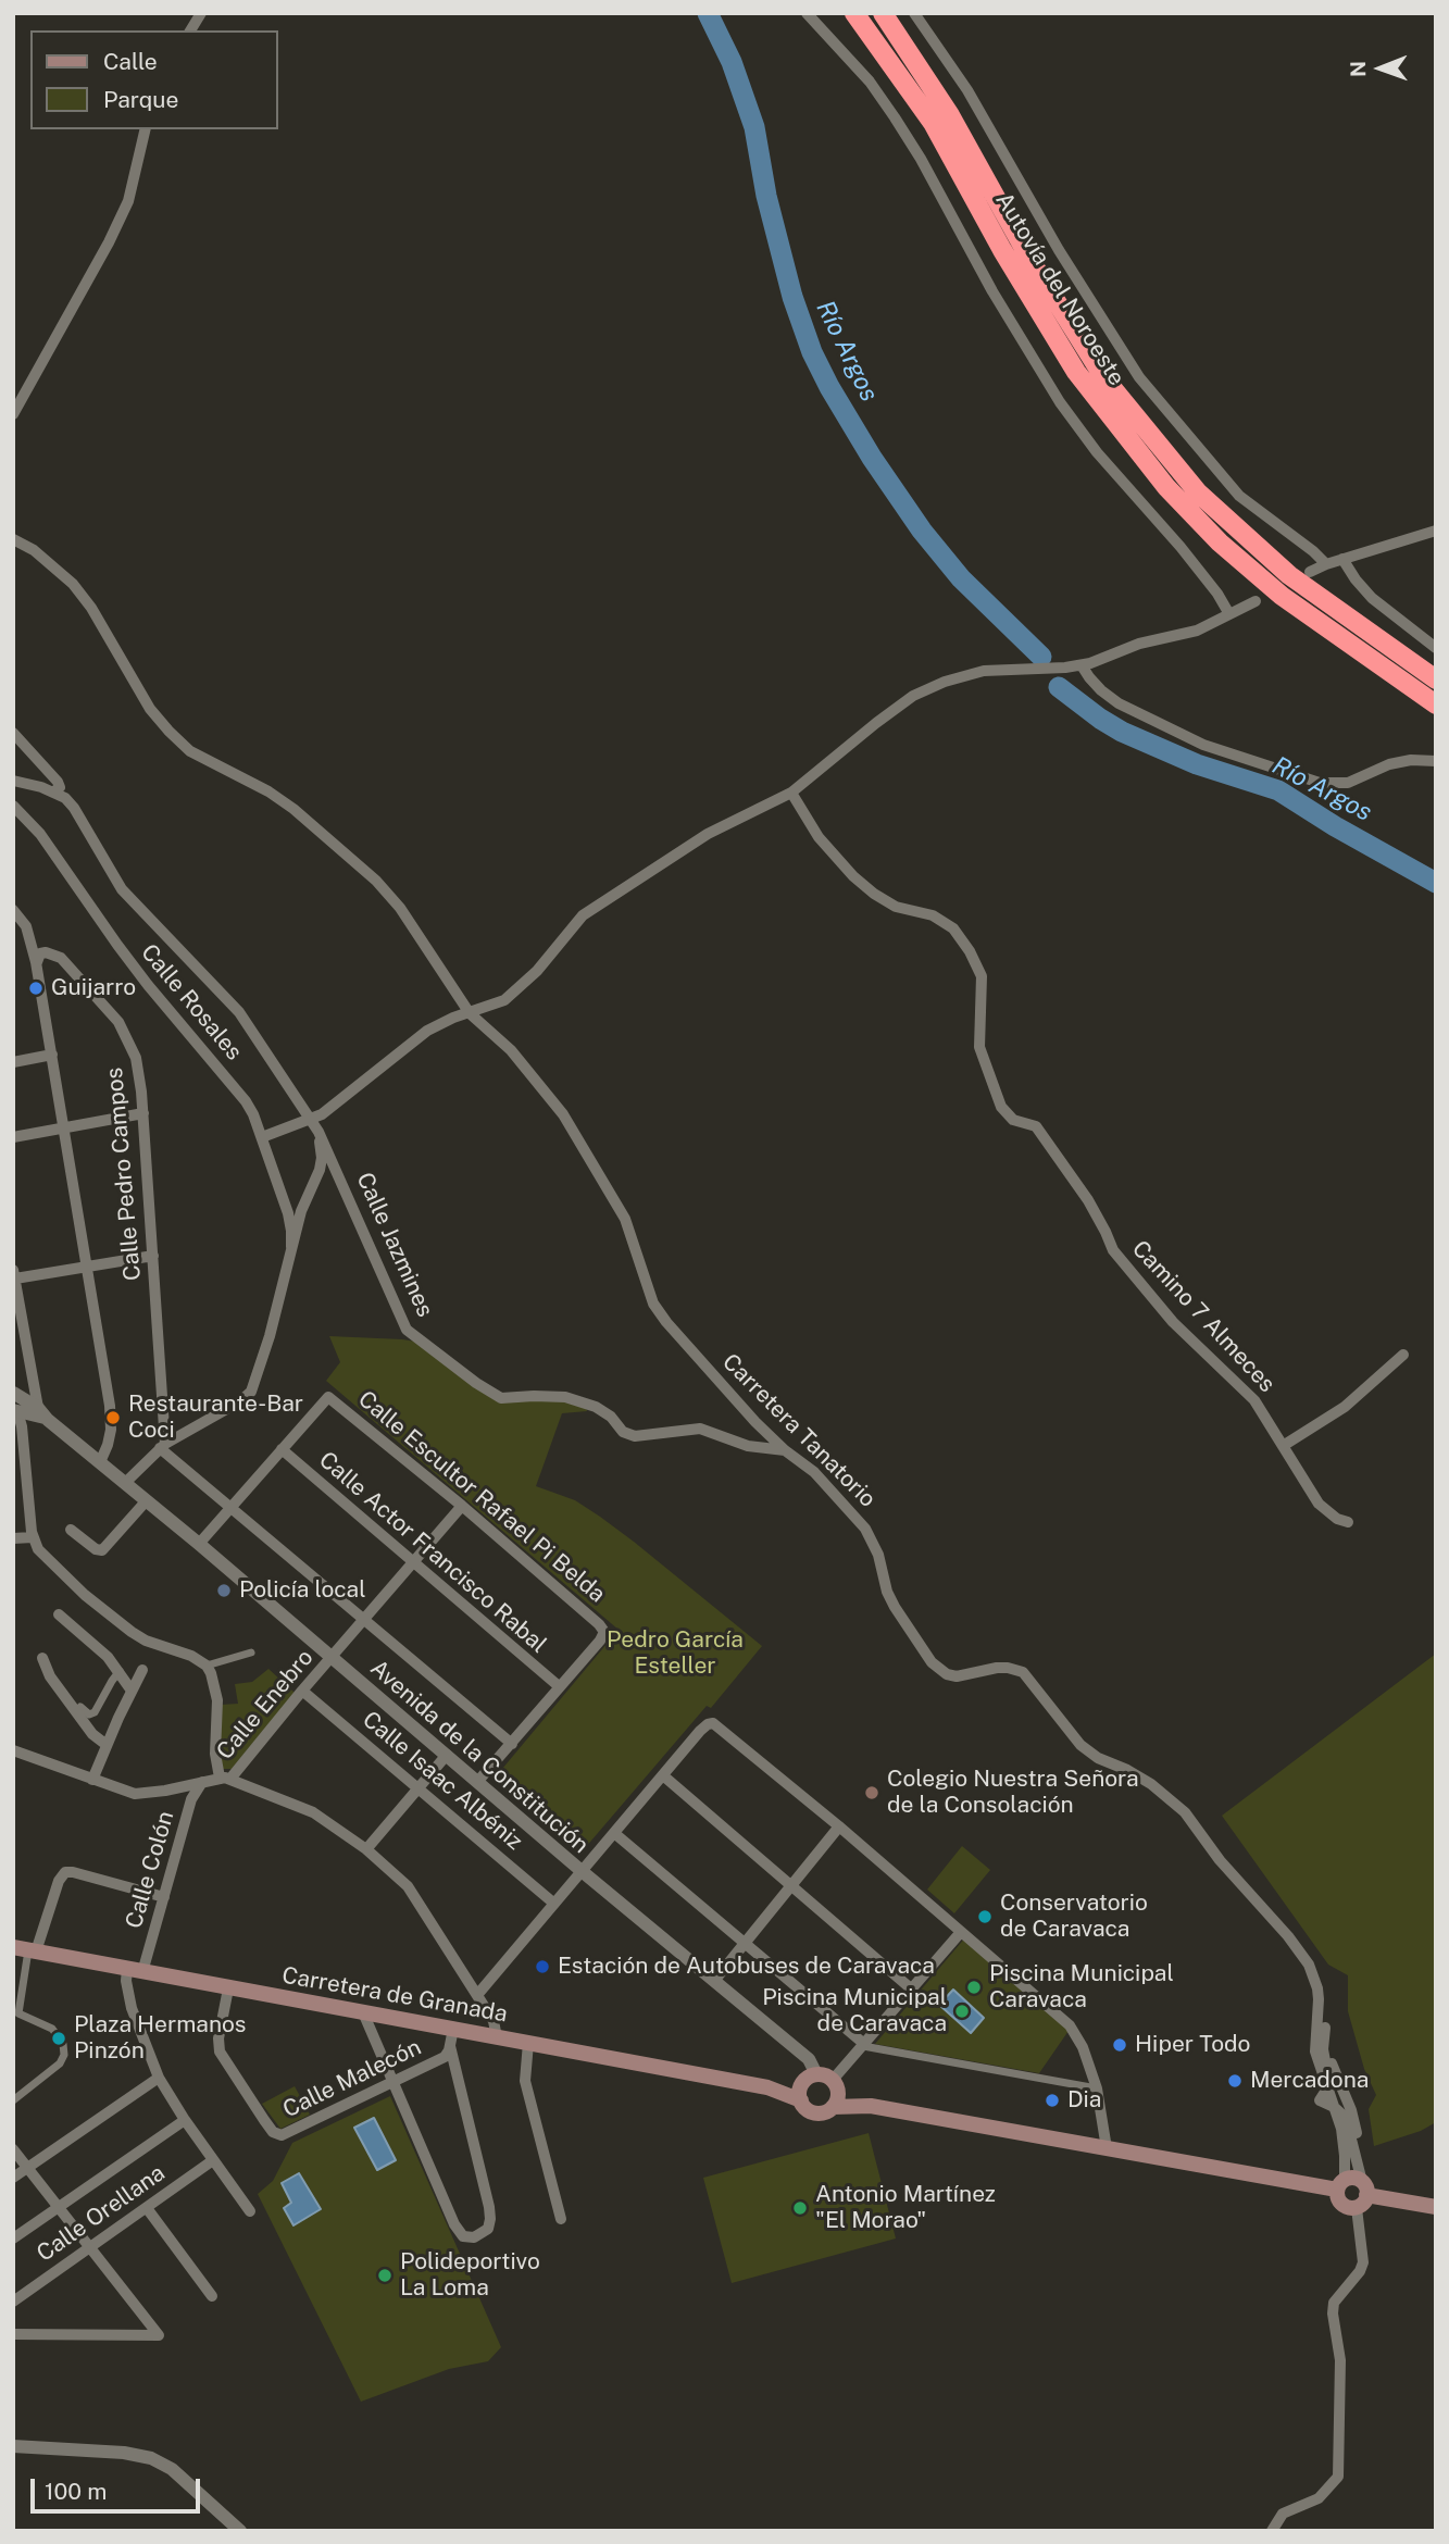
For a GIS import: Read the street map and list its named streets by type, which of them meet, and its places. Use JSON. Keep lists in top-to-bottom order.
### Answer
{
  "streets": {
    "highway": ["Autovía del Noroeste"],
    "main road": ["Carretera de Granada"],
    "street": [
      "Calle Rosales",
      "Calle Pedro Campos",
      "Calle Jazmines",
      "Camino 7 Almeces",
      "Carretera Tanatorio",
      "Calle Escultor Rafael Pi Belda",
      "Calle Actor Francisco Rabal",
      "Calle Enebro",
      "Avenida de la Constitución",
      "Calle Isaac Albéniz",
      "Calle Colón",
      "Calle Malecón",
      "Calle Orellana"
    ]
  },
  "crossings": [
    ["Calle Jazmines", "Carretera Tanatorio"],
    ["Calle Escultor Rafael Pi Belda", "Calle Actor Francisco Rabal"],
    ["Calle Escultor Rafael Pi Belda", "Calle Enebro"],
    ["Calle Actor Francisco Rabal", "Calle Enebro"],
    ["Calle Enebro", "Avenida de la Constitución"],
    ["Calle Enebro", "Calle Isaac Albéniz"],
    ["Avenida de la Constitución", "Carretera de Granada"],
    ["Calle Colón", "Carretera de Granada"],
    ["Carretera de Granada", "Calle Malecón"]
  ],
  "water": ["Río Argos"],
  "parks": ["Pedro García Esteller"],
  "places": [
    "Guijarro",
    "Restaurante-Bar Coci",
    "Policía local",
    "Colegio Nuestra Señora de la Consolación",
    "Conservatorio de Caravaca",
    "Estación de Autobuses de Caravaca",
    "Piscina Municipal Caravaca",
    "Piscina Municipal de Caravaca",
    "Plaza Hermanos Pinzón",
    "Hiper Todo",
    "Mercadona",
    "Dia",
    "Antonio Martínez \"El Morao\"",
    "Polideportivo La Loma"
  ],
  "legend": ["Calle", "Parque"],
  "scale_bar": "100 m",
  "north": "left"
}
